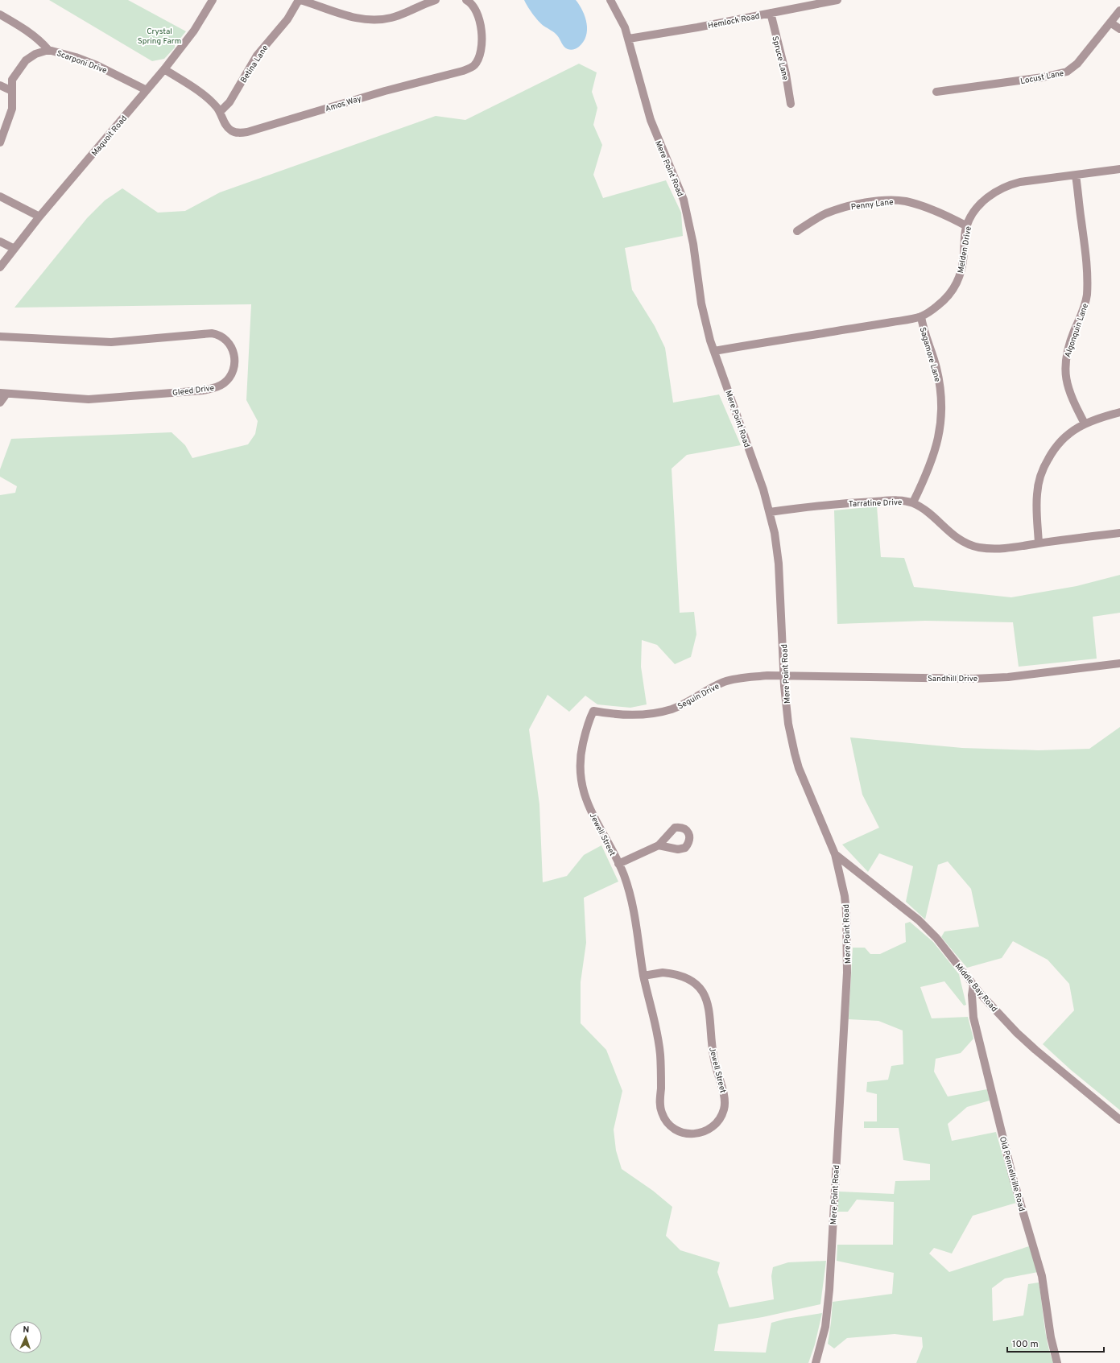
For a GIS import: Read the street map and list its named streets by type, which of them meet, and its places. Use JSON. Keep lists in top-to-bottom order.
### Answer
{
  "streets": {
    "street": [
      "Hemlock Road",
      "Spruce Lane",
      "Scarponi Drive",
      "Betina Lane",
      "Locust Lane",
      "Amos Way",
      "Maquoit Road",
      "Mere Point Road",
      "Penny Lane",
      "Melden Drive",
      "Algonquin Lane",
      "Sagamore Lane",
      "Gleed Drive",
      "Tarratine Drive",
      "Sandhill Drive",
      "Seguin Drive",
      "Jewell Street",
      "Middle Bay Road",
      "Old Pennellville Road"
    ]
  },
  "crossings": [
    ["Hemlock Road", "Spruce Lane"],
    ["Hemlock Road", "Mere Point Road"],
    ["Scarponi Drive", "Maquoit Road"],
    ["Betina Lane", "Amos Way"],
    ["Amos Way", "Maquoit Road"],
    ["Mere Point Road", "Melden Drive"],
    ["Mere Point Road", "Tarratine Drive"],
    ["Mere Point Road", "Sandhill Drive"],
    ["Mere Point Road", "Seguin Drive"],
    ["Mere Point Road", "Middle Bay Road"],
    ["Penny Lane", "Melden Drive"],
    ["Melden Drive", "Algonquin Lane"],
    ["Melden Drive", "Sagamore Lane"],
    ["Sagamore Lane", "Tarratine Drive"],
    ["Sandhill Drive", "Seguin Drive"],
    ["Seguin Drive", "Jewell Street"],
    ["Middle Bay Road", "Old Pennellville Road"]
  ],
  "parks": ["Crystal Spring Farm"],
  "scale_bar": "100 m",
  "north": "top"
}
